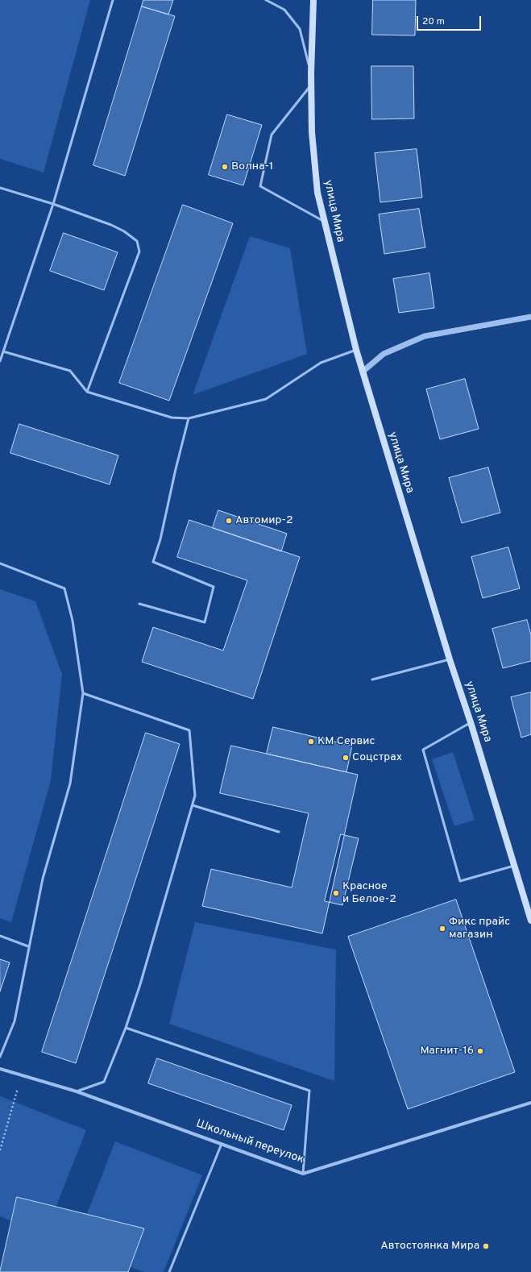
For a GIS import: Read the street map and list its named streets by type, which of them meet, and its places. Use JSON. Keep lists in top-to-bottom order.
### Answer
{
  "streets": {
    "main road": ["улица Мира"],
    "street": ["Школьный переулок"]
  },
  "places": [
    "Волна-1",
    "Автомир-2",
    "КМ Сервис",
    "Соцстрах",
    "Красное и Белое-2",
    "Фикс прайс магазин",
    "Магнит-16",
    "Автостоянка Мира"
  ],
  "scale_bar": "20 m"
}
